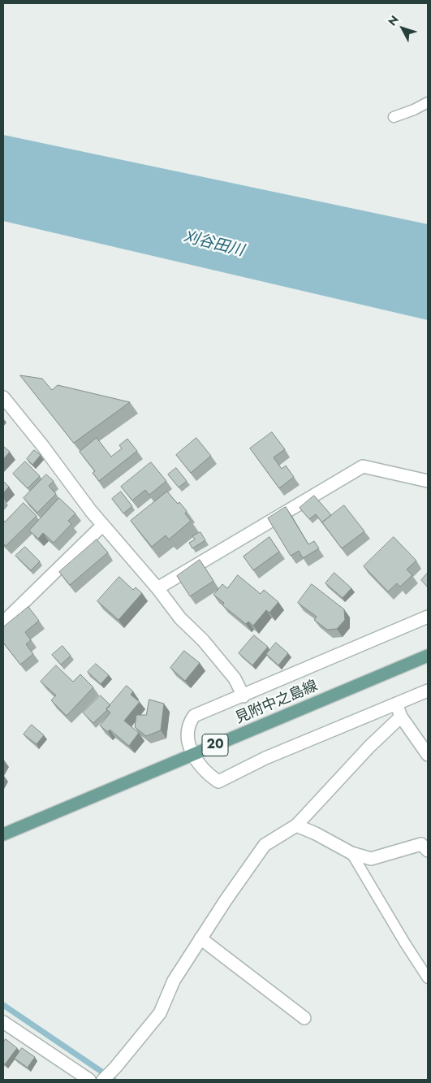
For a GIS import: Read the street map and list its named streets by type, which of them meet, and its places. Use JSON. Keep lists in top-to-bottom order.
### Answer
{
  "streets": {
    "main road": ["見附中之島線", "20"]
  },
  "water": ["刈谷田川"],
  "north": "top left"
}
